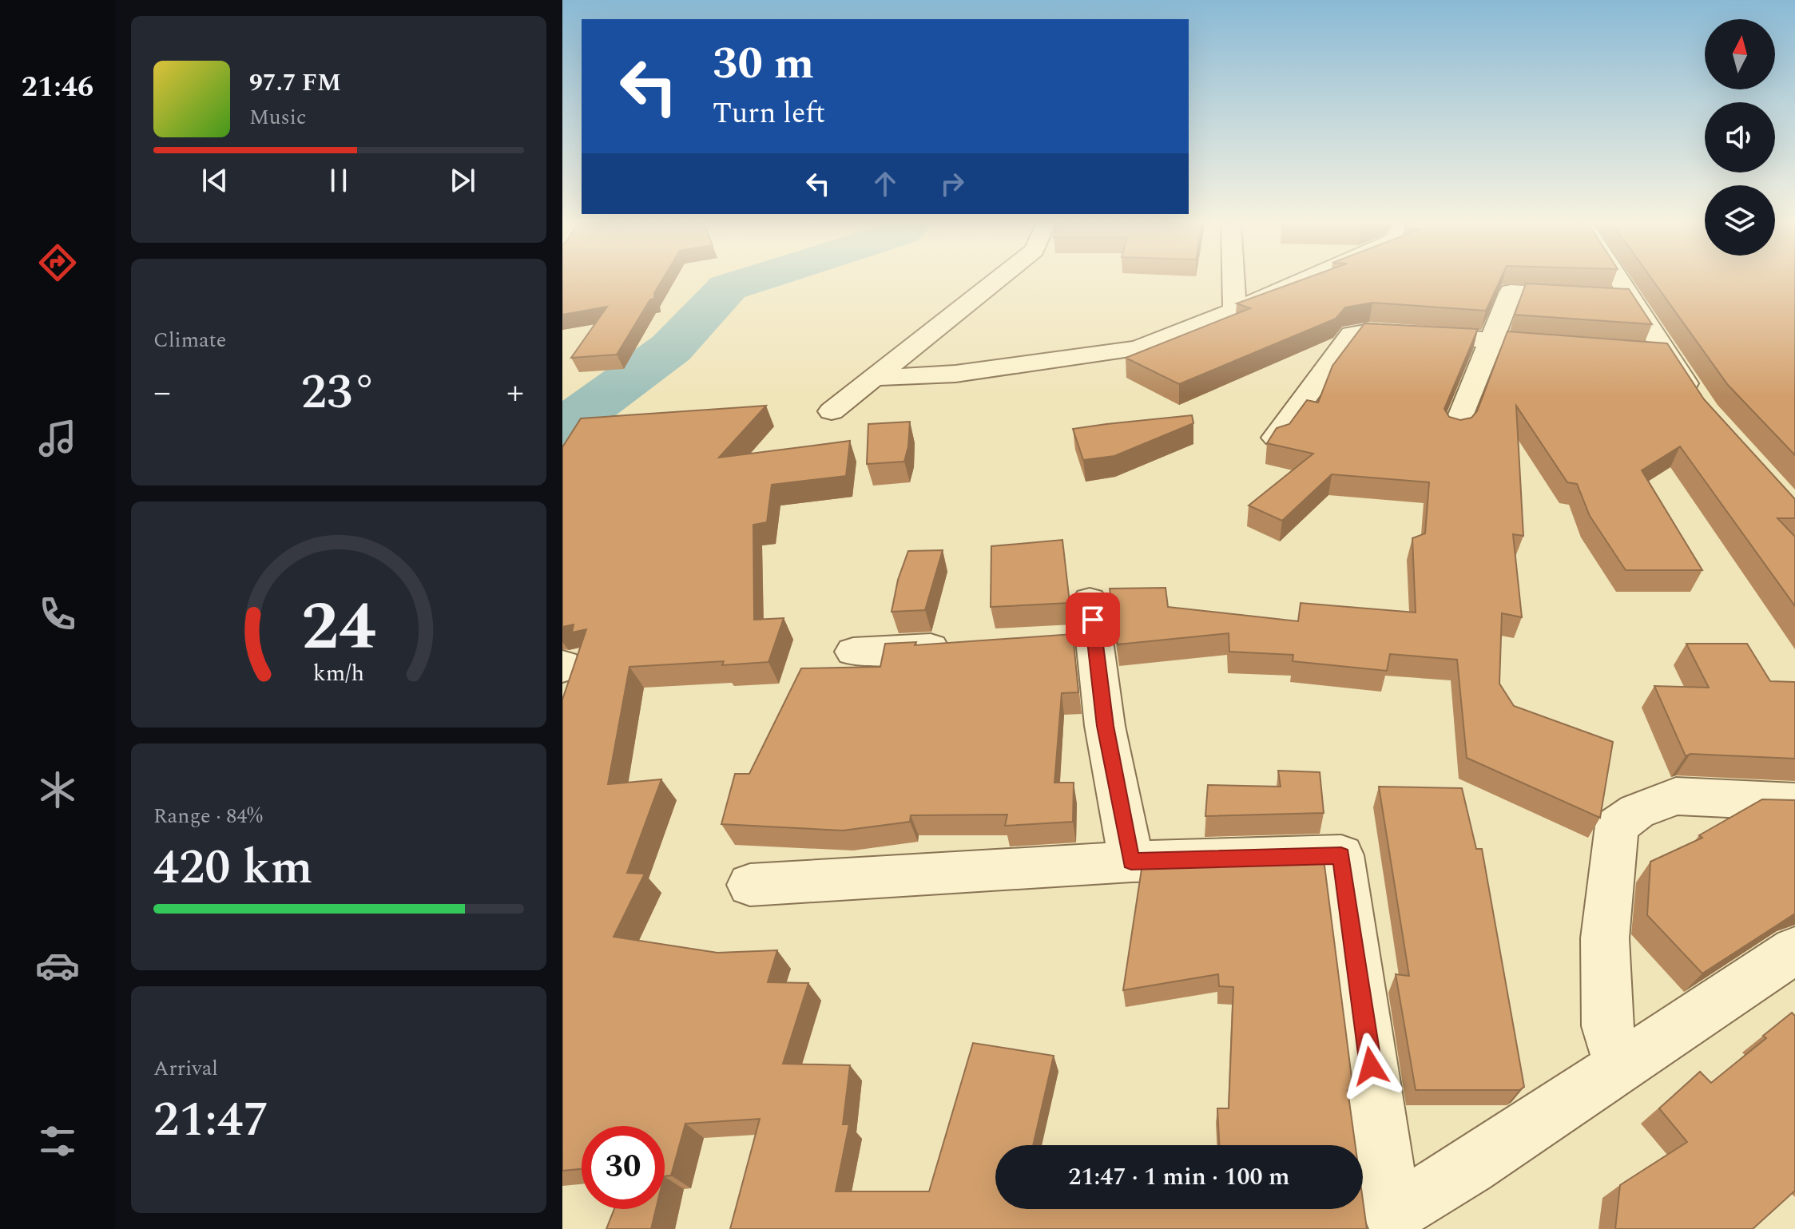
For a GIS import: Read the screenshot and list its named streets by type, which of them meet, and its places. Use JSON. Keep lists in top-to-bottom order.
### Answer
{
  "north": "top",
  "page": {
    "tabs": "21:46",
    "turn": ["30 m", "Turn left"],
    "song": ["97.7 FM", "Music"],
    "tile": [
      "Climate",
      ["Range · 84%", "420 km"],
      ["Arrival", "21:47"]
    ],
    "heat": ["−", "23°", "+"],
    "limit": "30",
    "trip": "21:47 · 1 min · 100 m",
    "gauge": ["24", "km/h"]
  }
}
